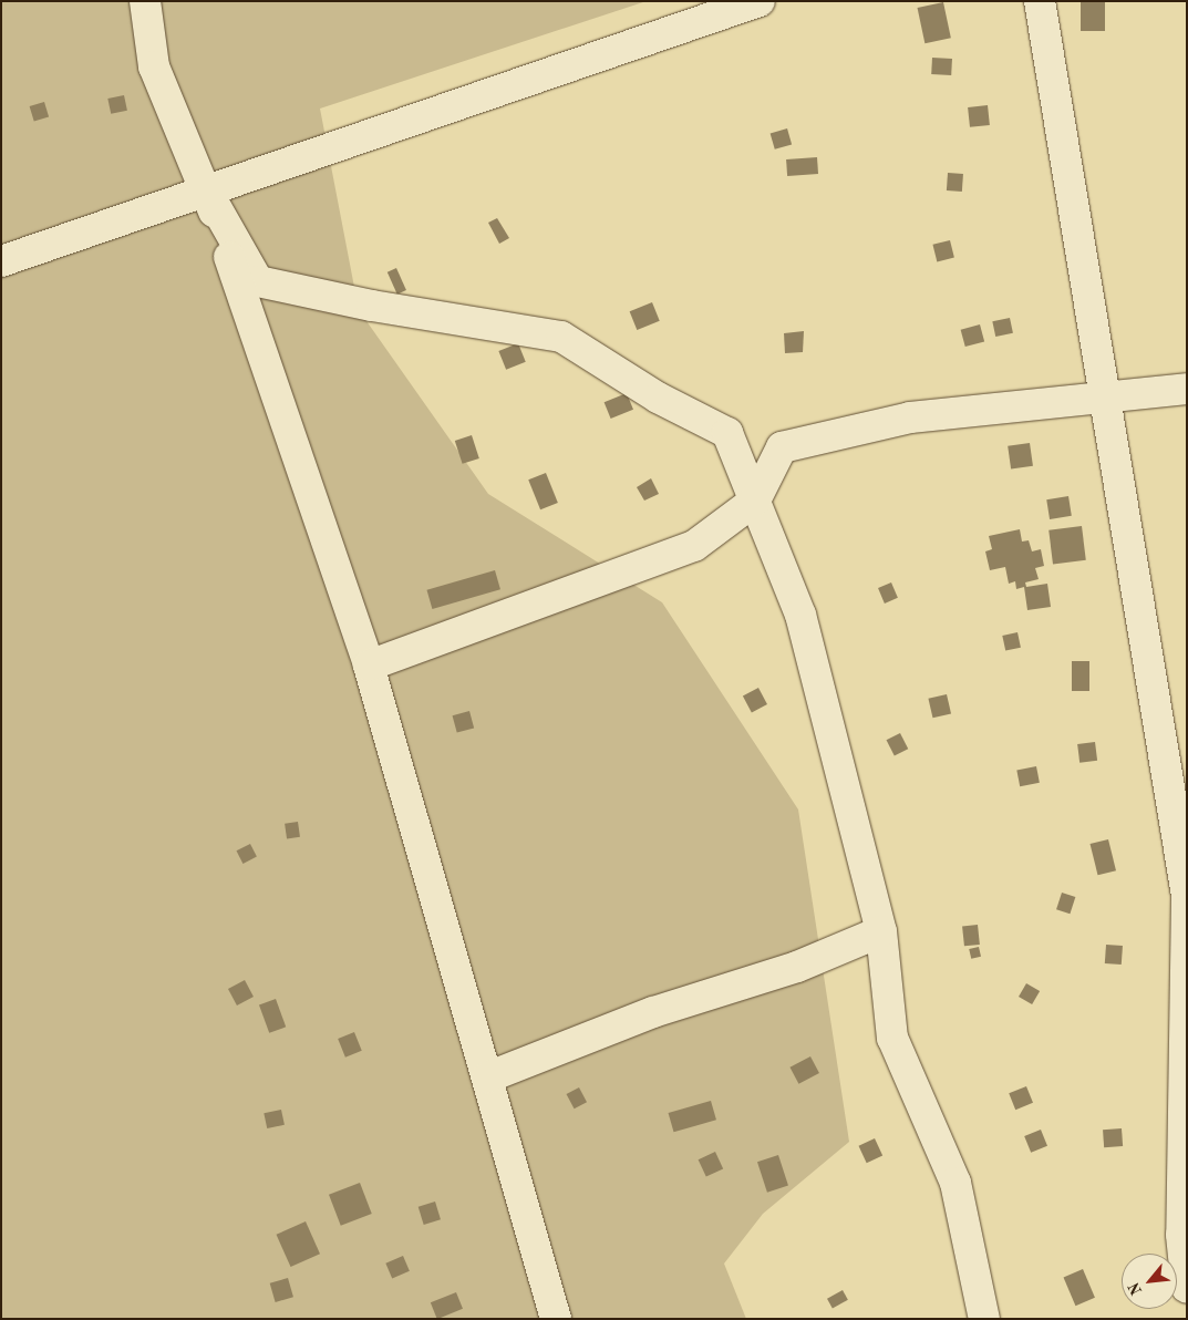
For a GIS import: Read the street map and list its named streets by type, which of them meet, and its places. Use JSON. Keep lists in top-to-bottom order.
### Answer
{
  "north": "bottom left"
}
